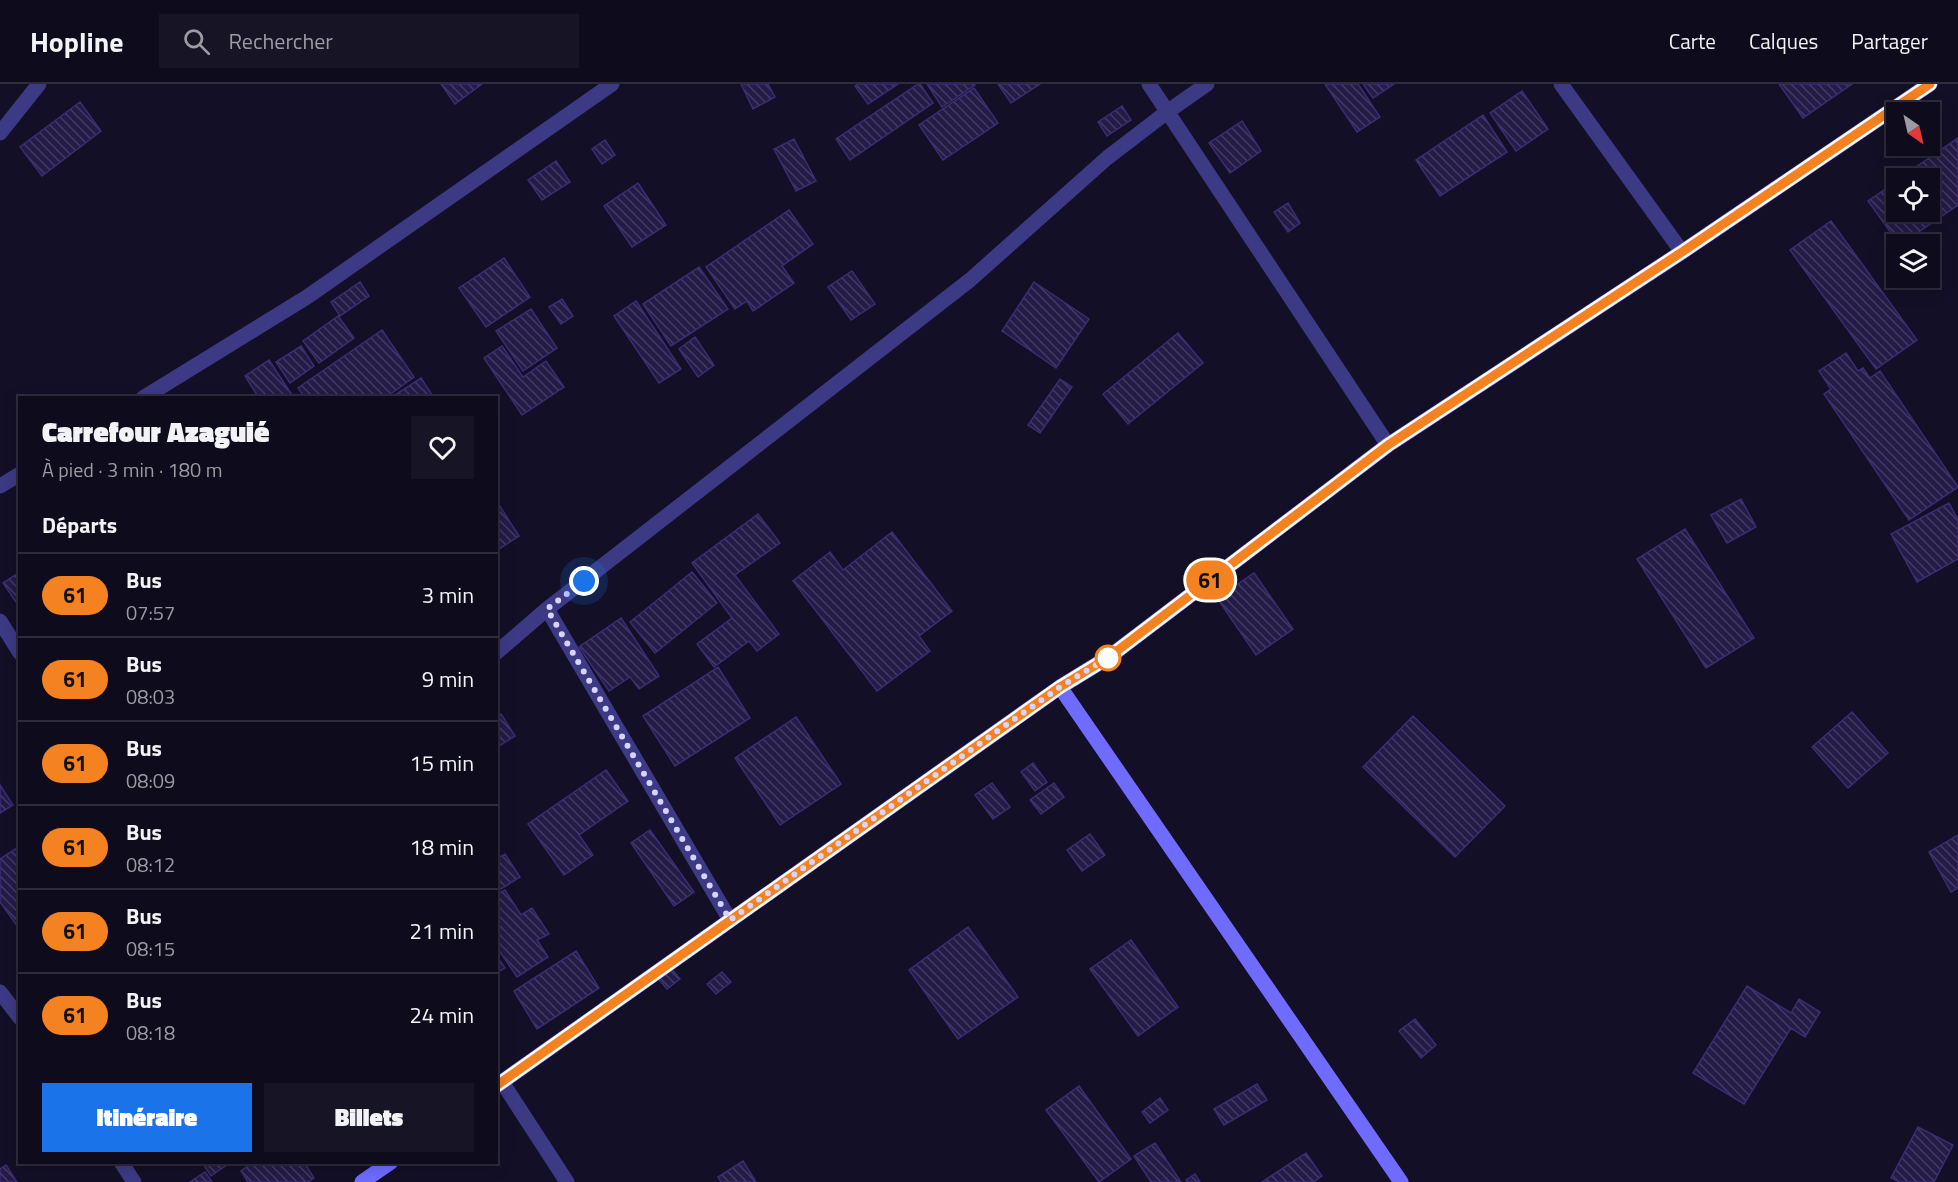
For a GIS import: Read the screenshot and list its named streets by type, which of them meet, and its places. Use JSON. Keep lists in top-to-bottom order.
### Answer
{
  "lines": ["bus line 61"],
  "north": "bottom right",
  "page": {
    "header": "Hopline",
    "search": "Rechercher",
    "nav": ["Carte", "Calques", "Partager"],
    "on_map": "61",
    "heading": [
      ["Carrefour Azaguié", "À pied · 3 min · 180 m"],
      "Départs"
    ],
    "list": [
      {
        "mark": "61",
        "name": "Bus",
        "note": "07:57",
        "value": "3 min"
      },
      {
        "mark": "61",
        "name": "Bus",
        "note": "08:03",
        "value": "9 min"
      },
      {
        "mark": "61",
        "name": "Bus",
        "note": "08:09",
        "value": "15 min"
      },
      {
        "mark": "61",
        "name": "Bus",
        "note": "08:12",
        "value": "18 min"
      },
      {
        "mark": "61",
        "name": "Bus",
        "note": "08:15",
        "value": "21 min"
      },
      {
        "mark": "61",
        "name": "Bus",
        "note": "08:18",
        "value": "24 min"
      }
    ],
    "buttons": ["Itinéraire", "Billets"]
  }
}
